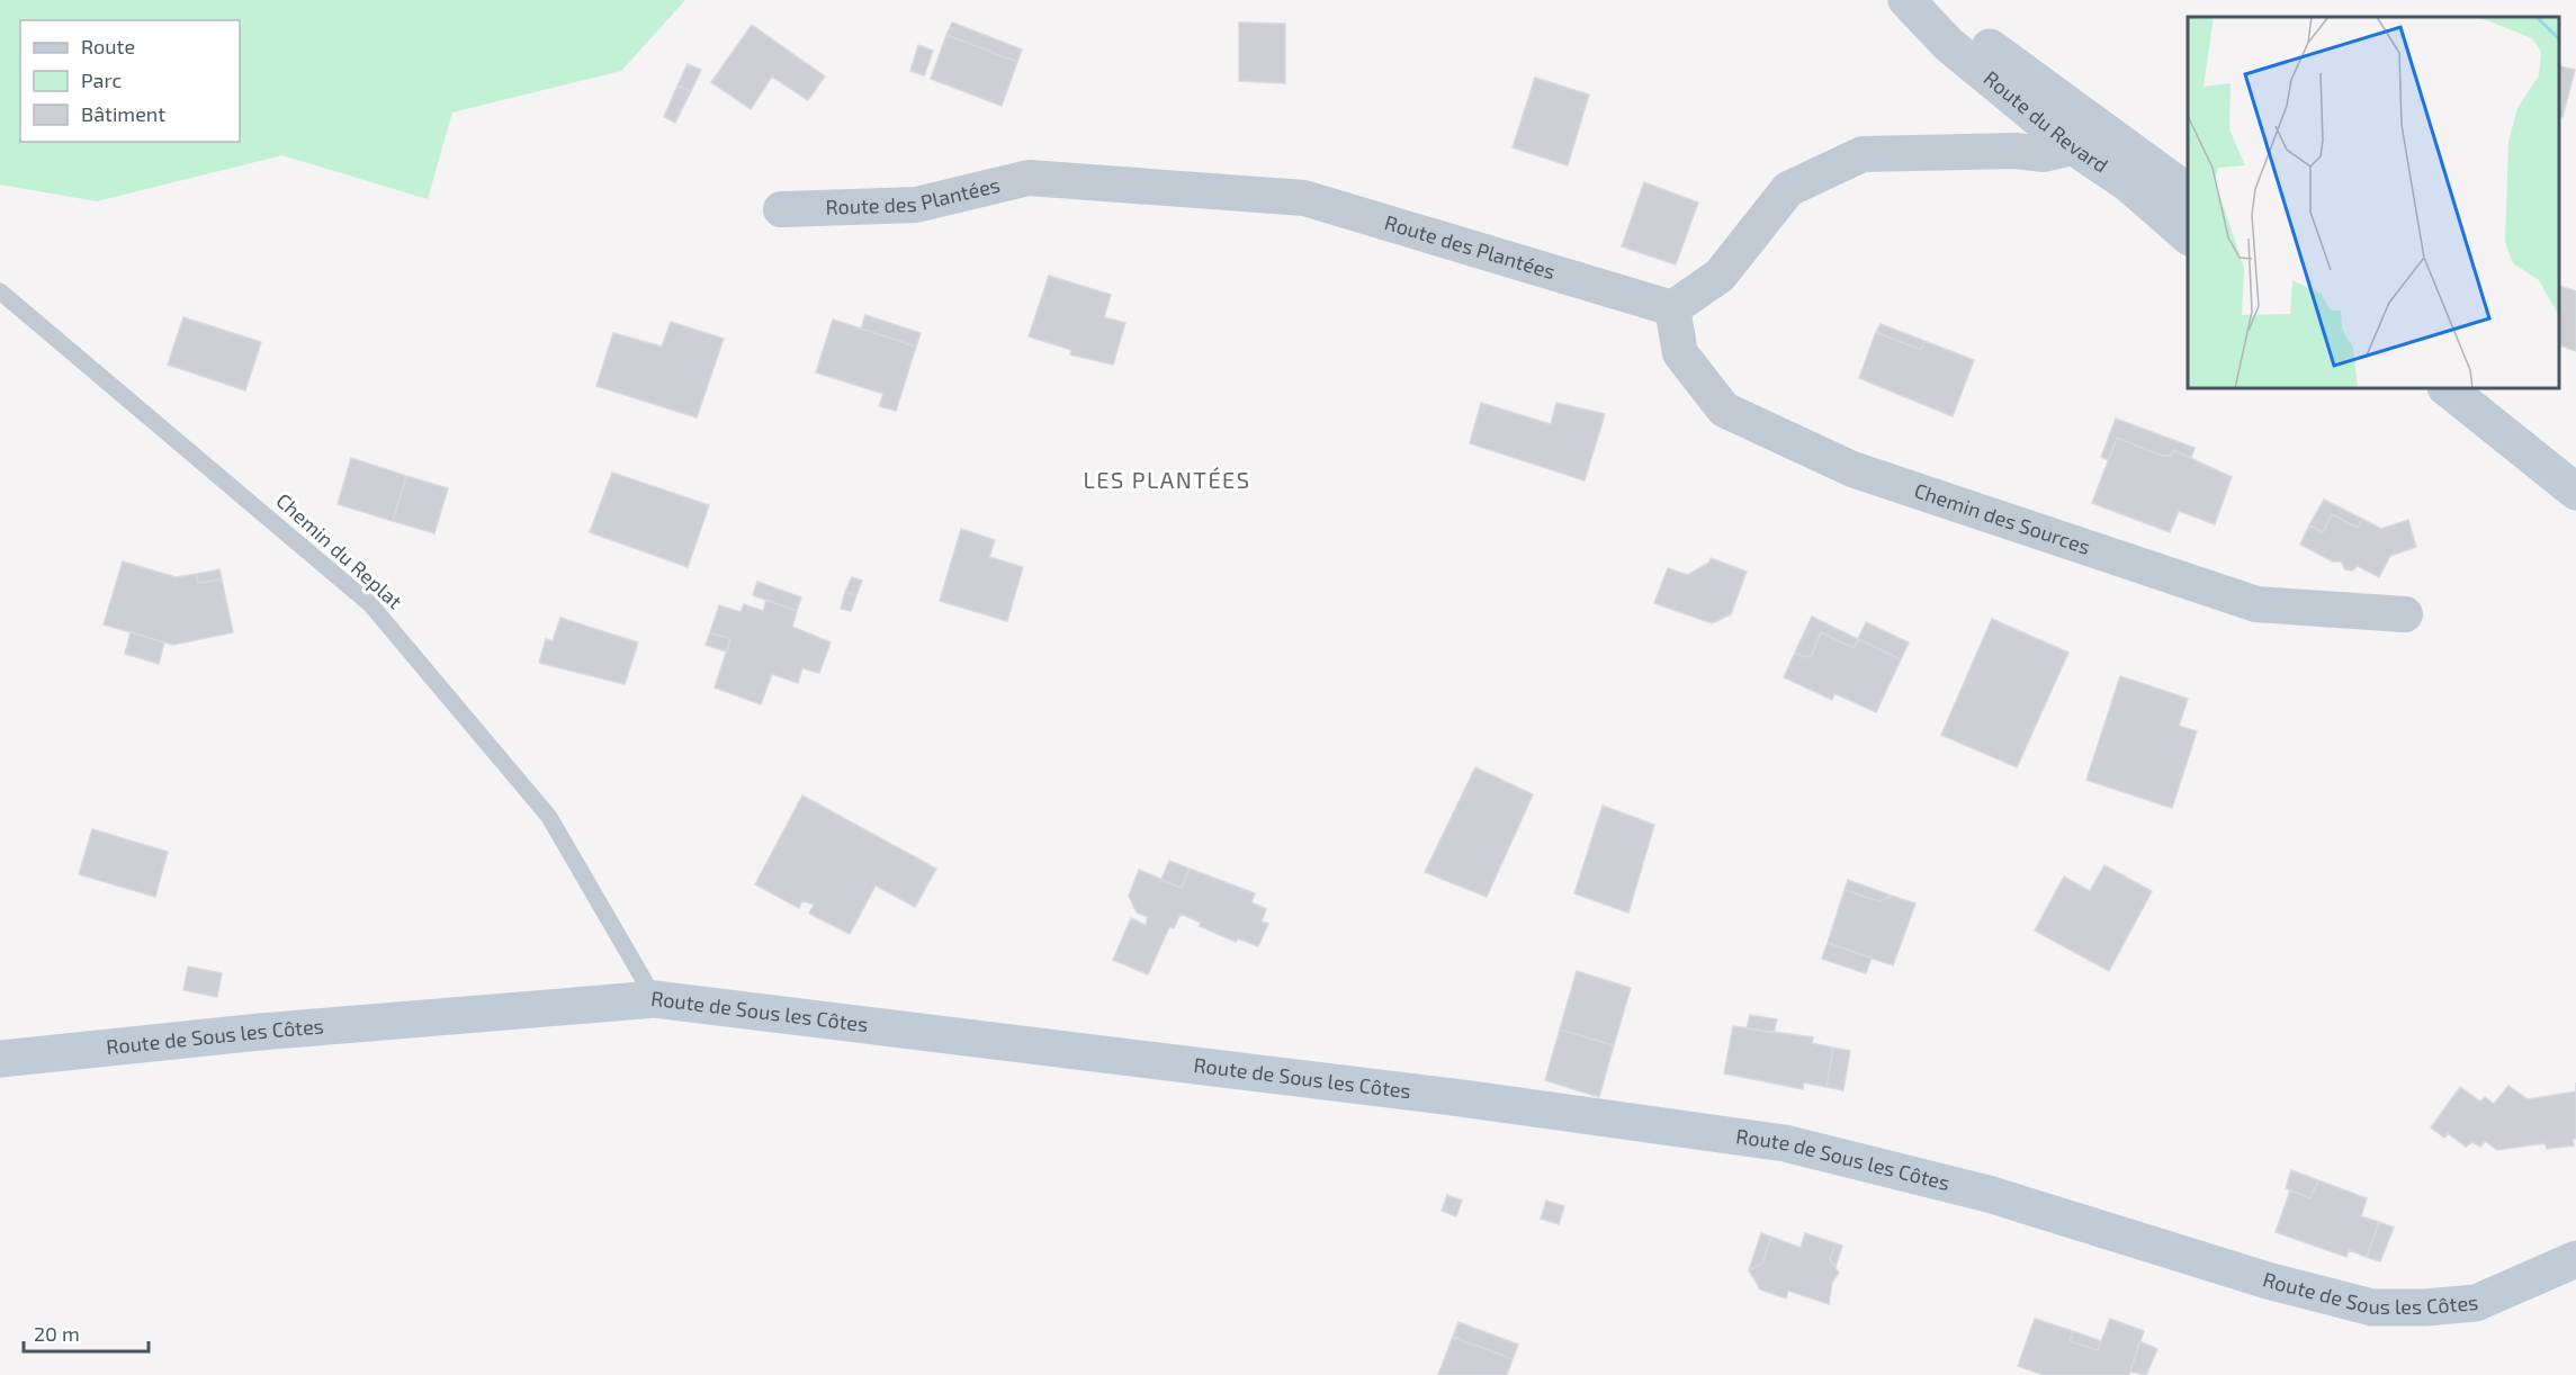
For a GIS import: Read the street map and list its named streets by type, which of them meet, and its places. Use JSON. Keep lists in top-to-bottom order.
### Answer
{
  "streets": {
    "street": [
      "Route du Revard",
      "Route des Plantées",
      "Chemin des Sources",
      "Route de Sous les Côtes"
    ],
    "lane": ["Chemin du Replat"]
  },
  "crossings": [
    ["Route des Plantées", "Chemin des Sources"],
    ["Chemin du Replat", "Route de Sous les Côtes"]
  ],
  "districts": ["LES PLANTÉES"],
  "legend": ["Route", "Parc", "Bâtiment"],
  "scale_bar": "20 m"
}
